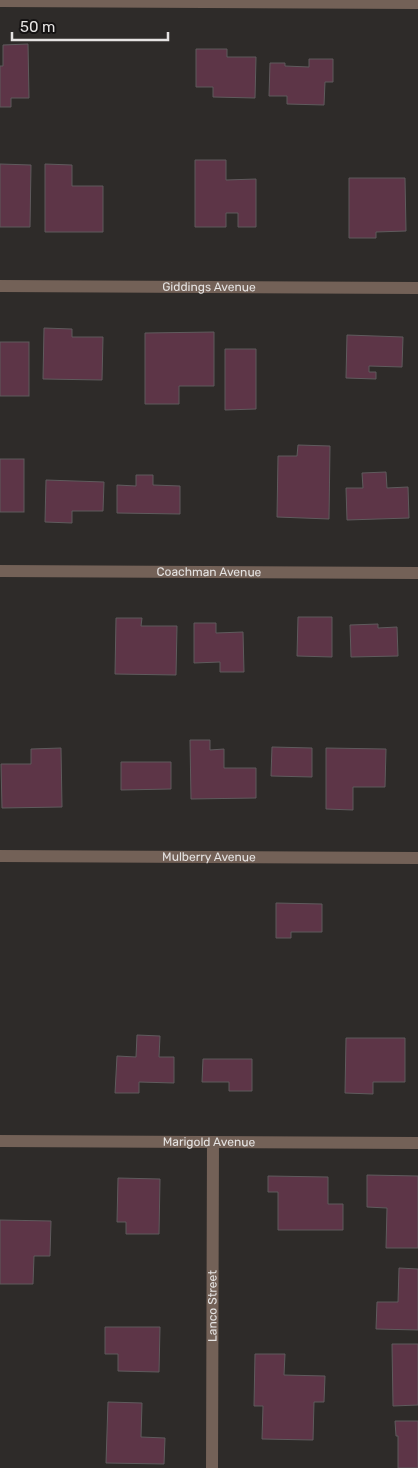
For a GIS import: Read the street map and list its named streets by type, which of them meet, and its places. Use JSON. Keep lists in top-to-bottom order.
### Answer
{
  "streets": {
    "street": [
      "Giddings Avenue",
      "Coachman Avenue",
      "Mulberry Avenue",
      "Marigold Avenue",
      "Lanco Street"
    ]
  },
  "crossings": [
    ["Marigold Avenue", "Lanco Street"]
  ],
  "scale_bar": "50 m"
}
